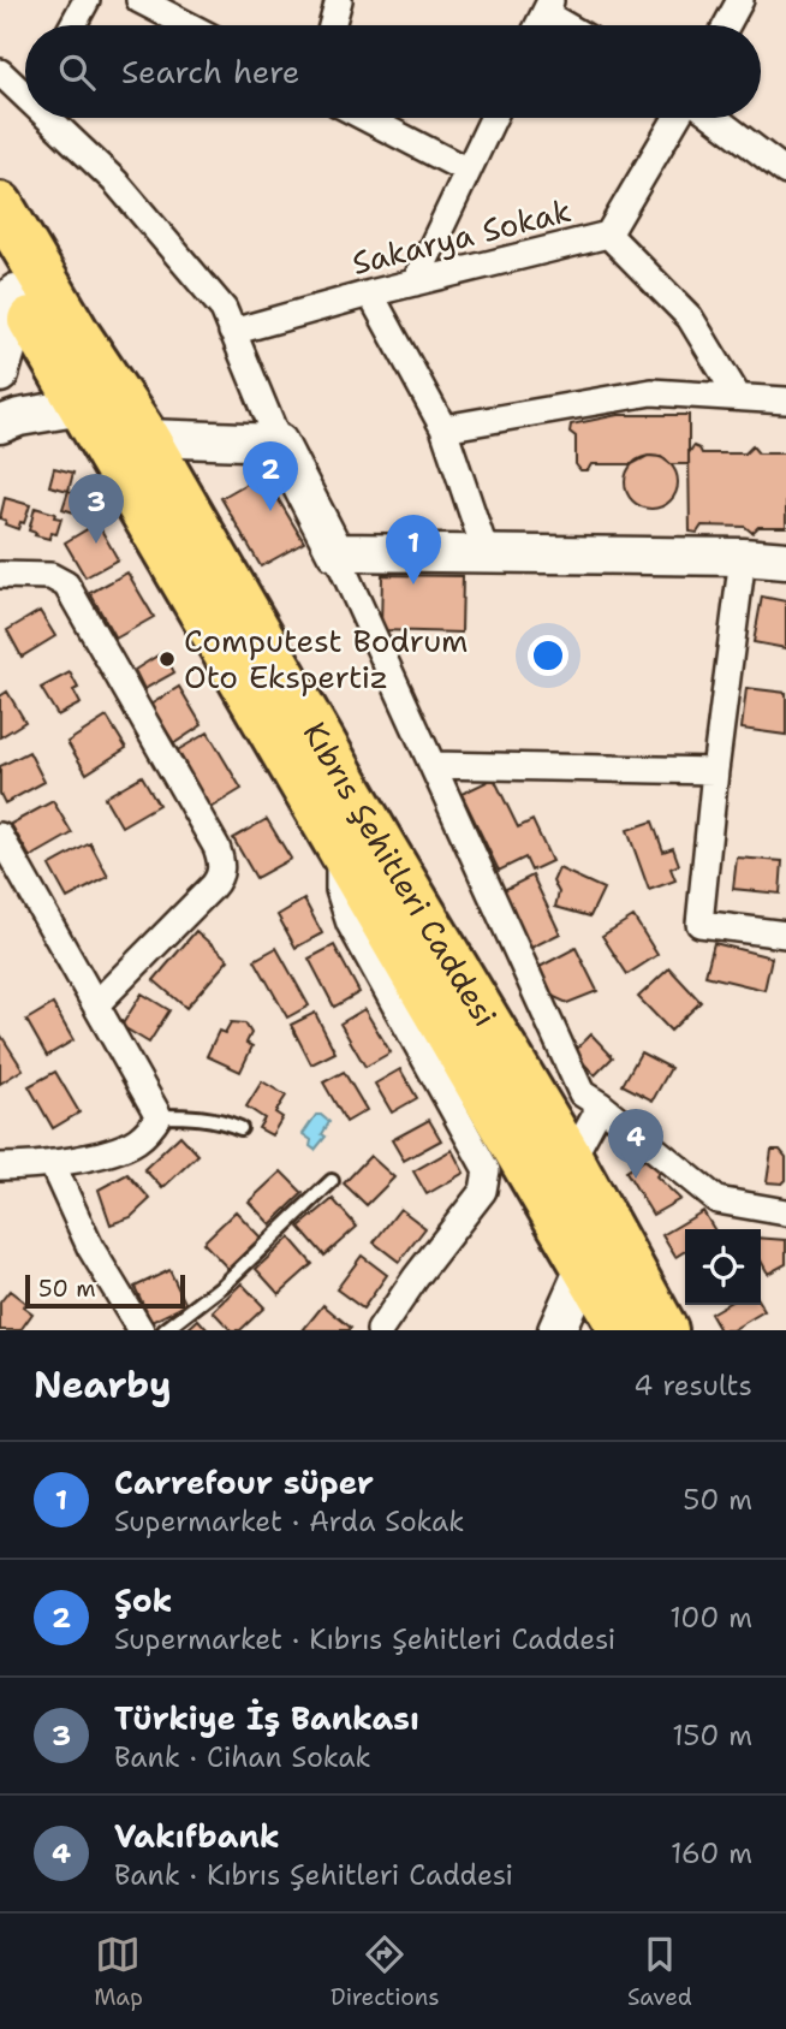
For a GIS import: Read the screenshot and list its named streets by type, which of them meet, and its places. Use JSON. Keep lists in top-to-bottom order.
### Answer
{
  "streets": {
    "highway": ["Kıbrıs Şehitleri Caddesi"],
    "street": ["Sakarya Sokak"]
  },
  "places": ["Computest Bodrum Oto Ekspertiz"],
  "scale_bar": "50 m",
  "page": {
    "search": "Search here",
    "pins": [
      "2",
      "3",
      "1",
      "4"
    ],
    "scale": "50 m",
    "heading": ["Nearby", "4 results"],
    "list": [
      {
        "mark": "1",
        "name": "Carrefour süper",
        "note": "Supermarket · Arda Sokak",
        "value": "50 m"
      },
      {
        "mark": "2",
        "name": "Şok",
        "note": "Supermarket · Kıbrıs Şehitleri Caddesi",
        "value": "100 m"
      },
      {
        "mark": "3",
        "name": "Türkiye İş Bankası",
        "note": "Bank · Cihan Sokak",
        "value": "150 m"
      },
      {
        "mark": "4",
        "name": "Vakıfbank",
        "note": "Bank · Kıbrıs Şehitleri Caddesi",
        "value": "160 m"
      }
    ],
    "nav": ["Map", "Directions", "Saved"]
  }
}
